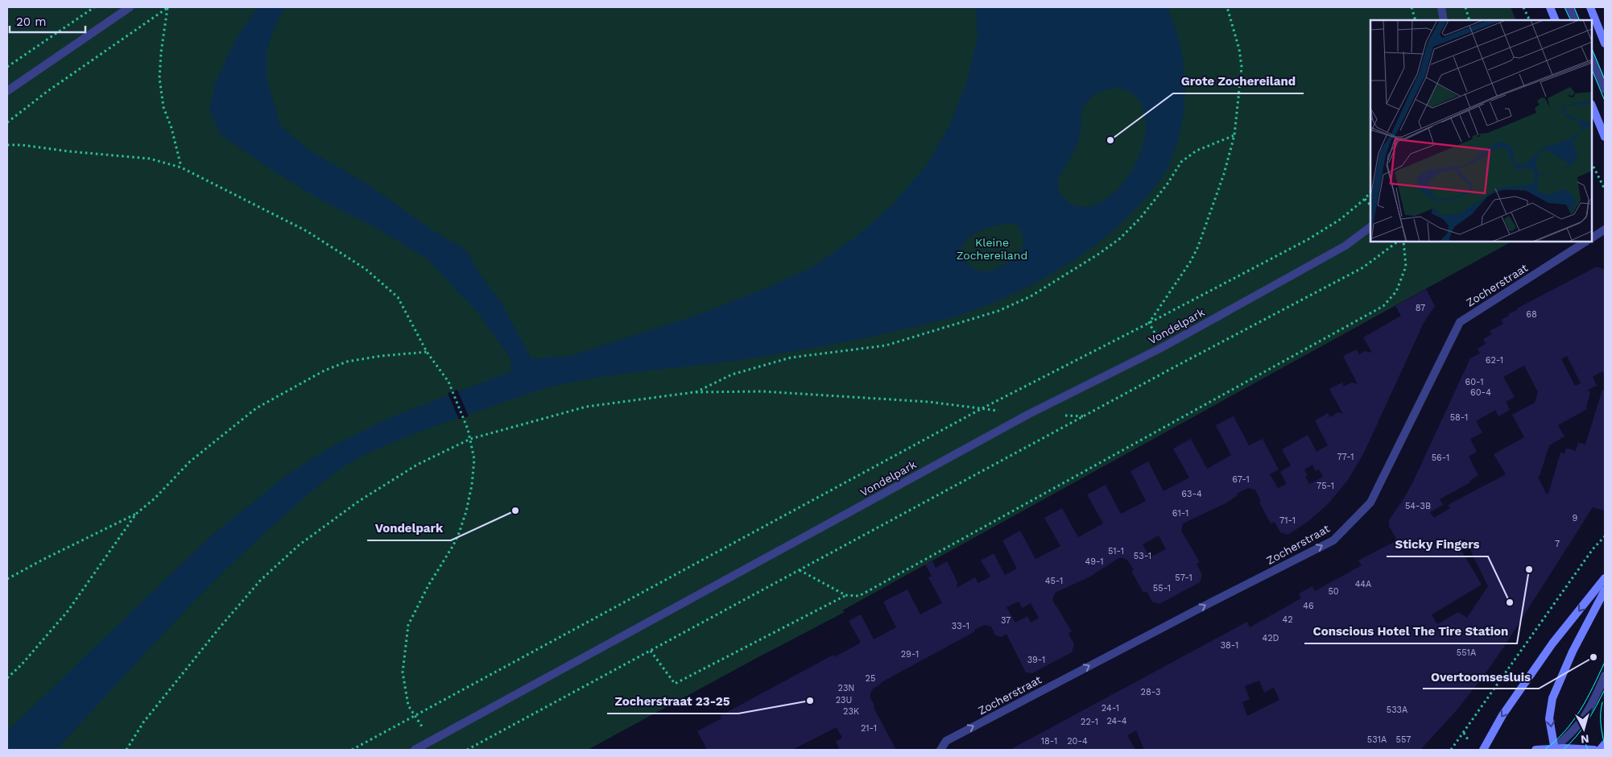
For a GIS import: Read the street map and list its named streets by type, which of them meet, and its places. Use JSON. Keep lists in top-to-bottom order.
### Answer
{
  "streets": {
    "street": ["Zocherstraat", "Vondelpark"]
  },
  "one_way": ["Zocherstraat"],
  "parks": ["Kleine Zochereiland"],
  "places": [
    "Grote Zochereiland",
    "Vondelpark",
    "Conscious Hotel The Tire Station",
    "Sticky Fingers",
    "Overtoomsesluis",
    "Zocherstraat 23-25"
  ],
  "house_numbers": [
    "87",
    "68",
    "62-1",
    "60-1",
    "60-4",
    "58-1",
    "77-1",
    "56-1",
    "67-1",
    "75-1",
    "63-4",
    "54-3B",
    "61-1",
    "9",
    "71-1",
    "7",
    "51-1",
    "53-1",
    "49-1",
    "57-1",
    "45-1",
    "44A",
    "55-1",
    "50",
    "46",
    "42",
    "37",
    "33-1",
    "42D",
    "38-1",
    "551A",
    "29-1",
    "39-1",
    "25",
    "23N",
    "28-3",
    "23U",
    "24-1",
    "533A",
    "23K",
    "24-4",
    "22-1",
    "21-1",
    "531A",
    "557",
    "18-1",
    "20-4"
  ],
  "scale_bar": "20 m",
  "north": "bottom"
}
